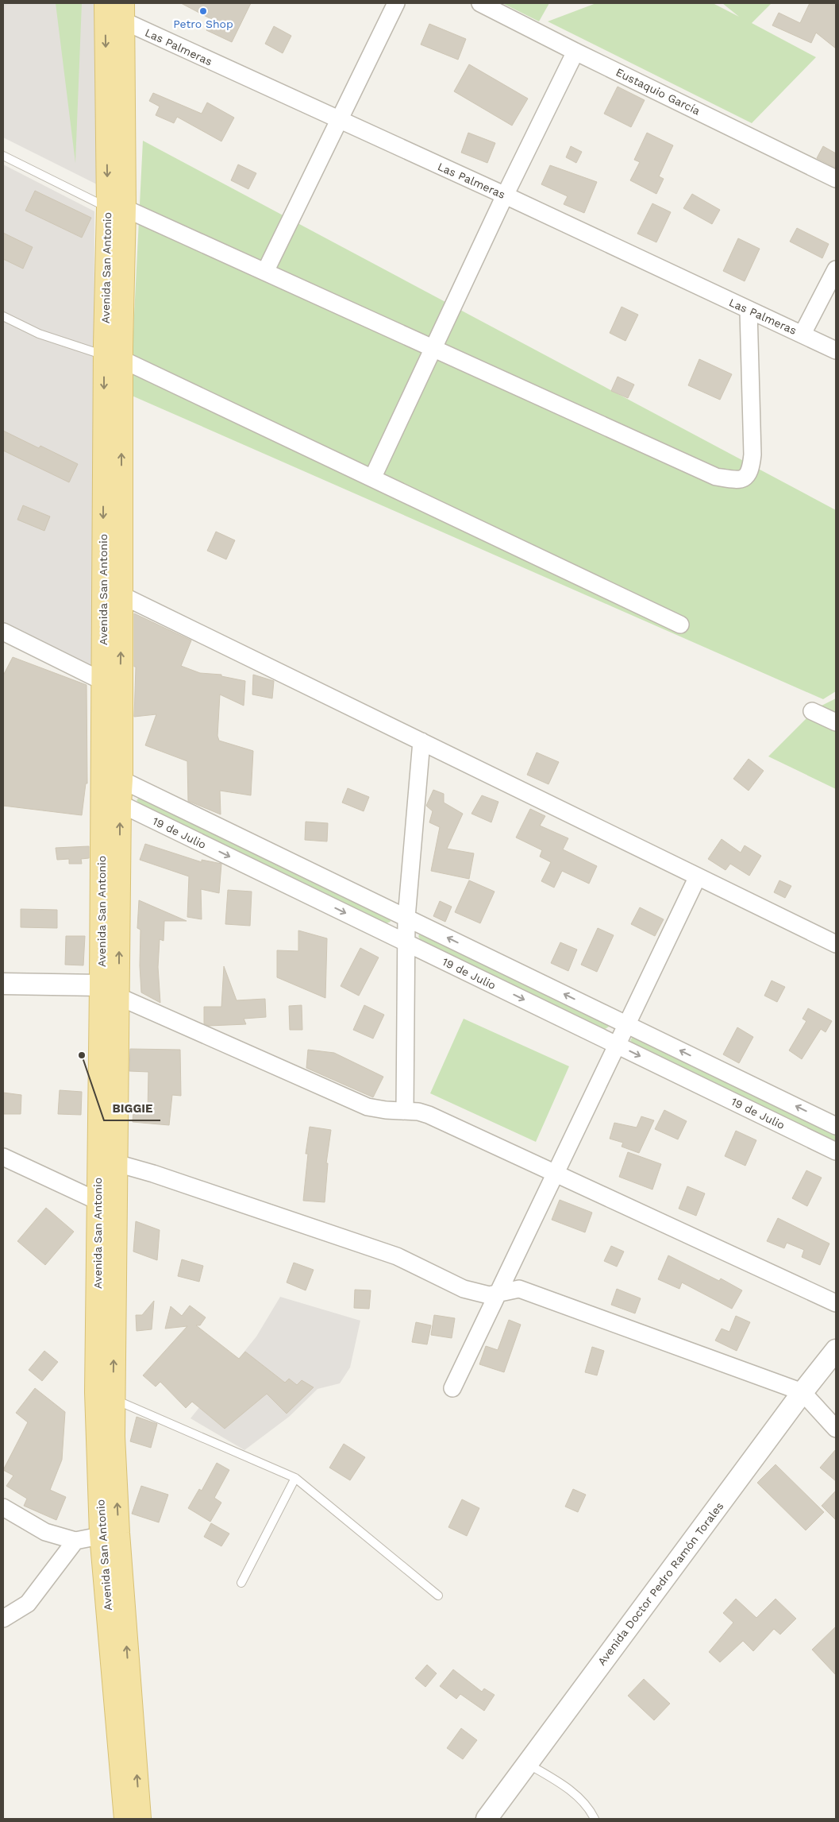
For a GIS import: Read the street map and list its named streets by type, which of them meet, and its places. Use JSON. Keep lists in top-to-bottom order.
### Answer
{
  "streets": {
    "main road": ["Avenida San Antonio"],
    "street": [
      "Las Palmeras",
      "Eustaquio García",
      "19 de Julio",
      "Avenida Doctor Pedro Ramón Torales"
    ]
  },
  "crossings": [
    ["Las Palmeras", "Avenida San Antonio"],
    ["Avenida San Antonio", "19 de Julio"]
  ],
  "places": ["Petro Shop", "BIGGIE"]
}
